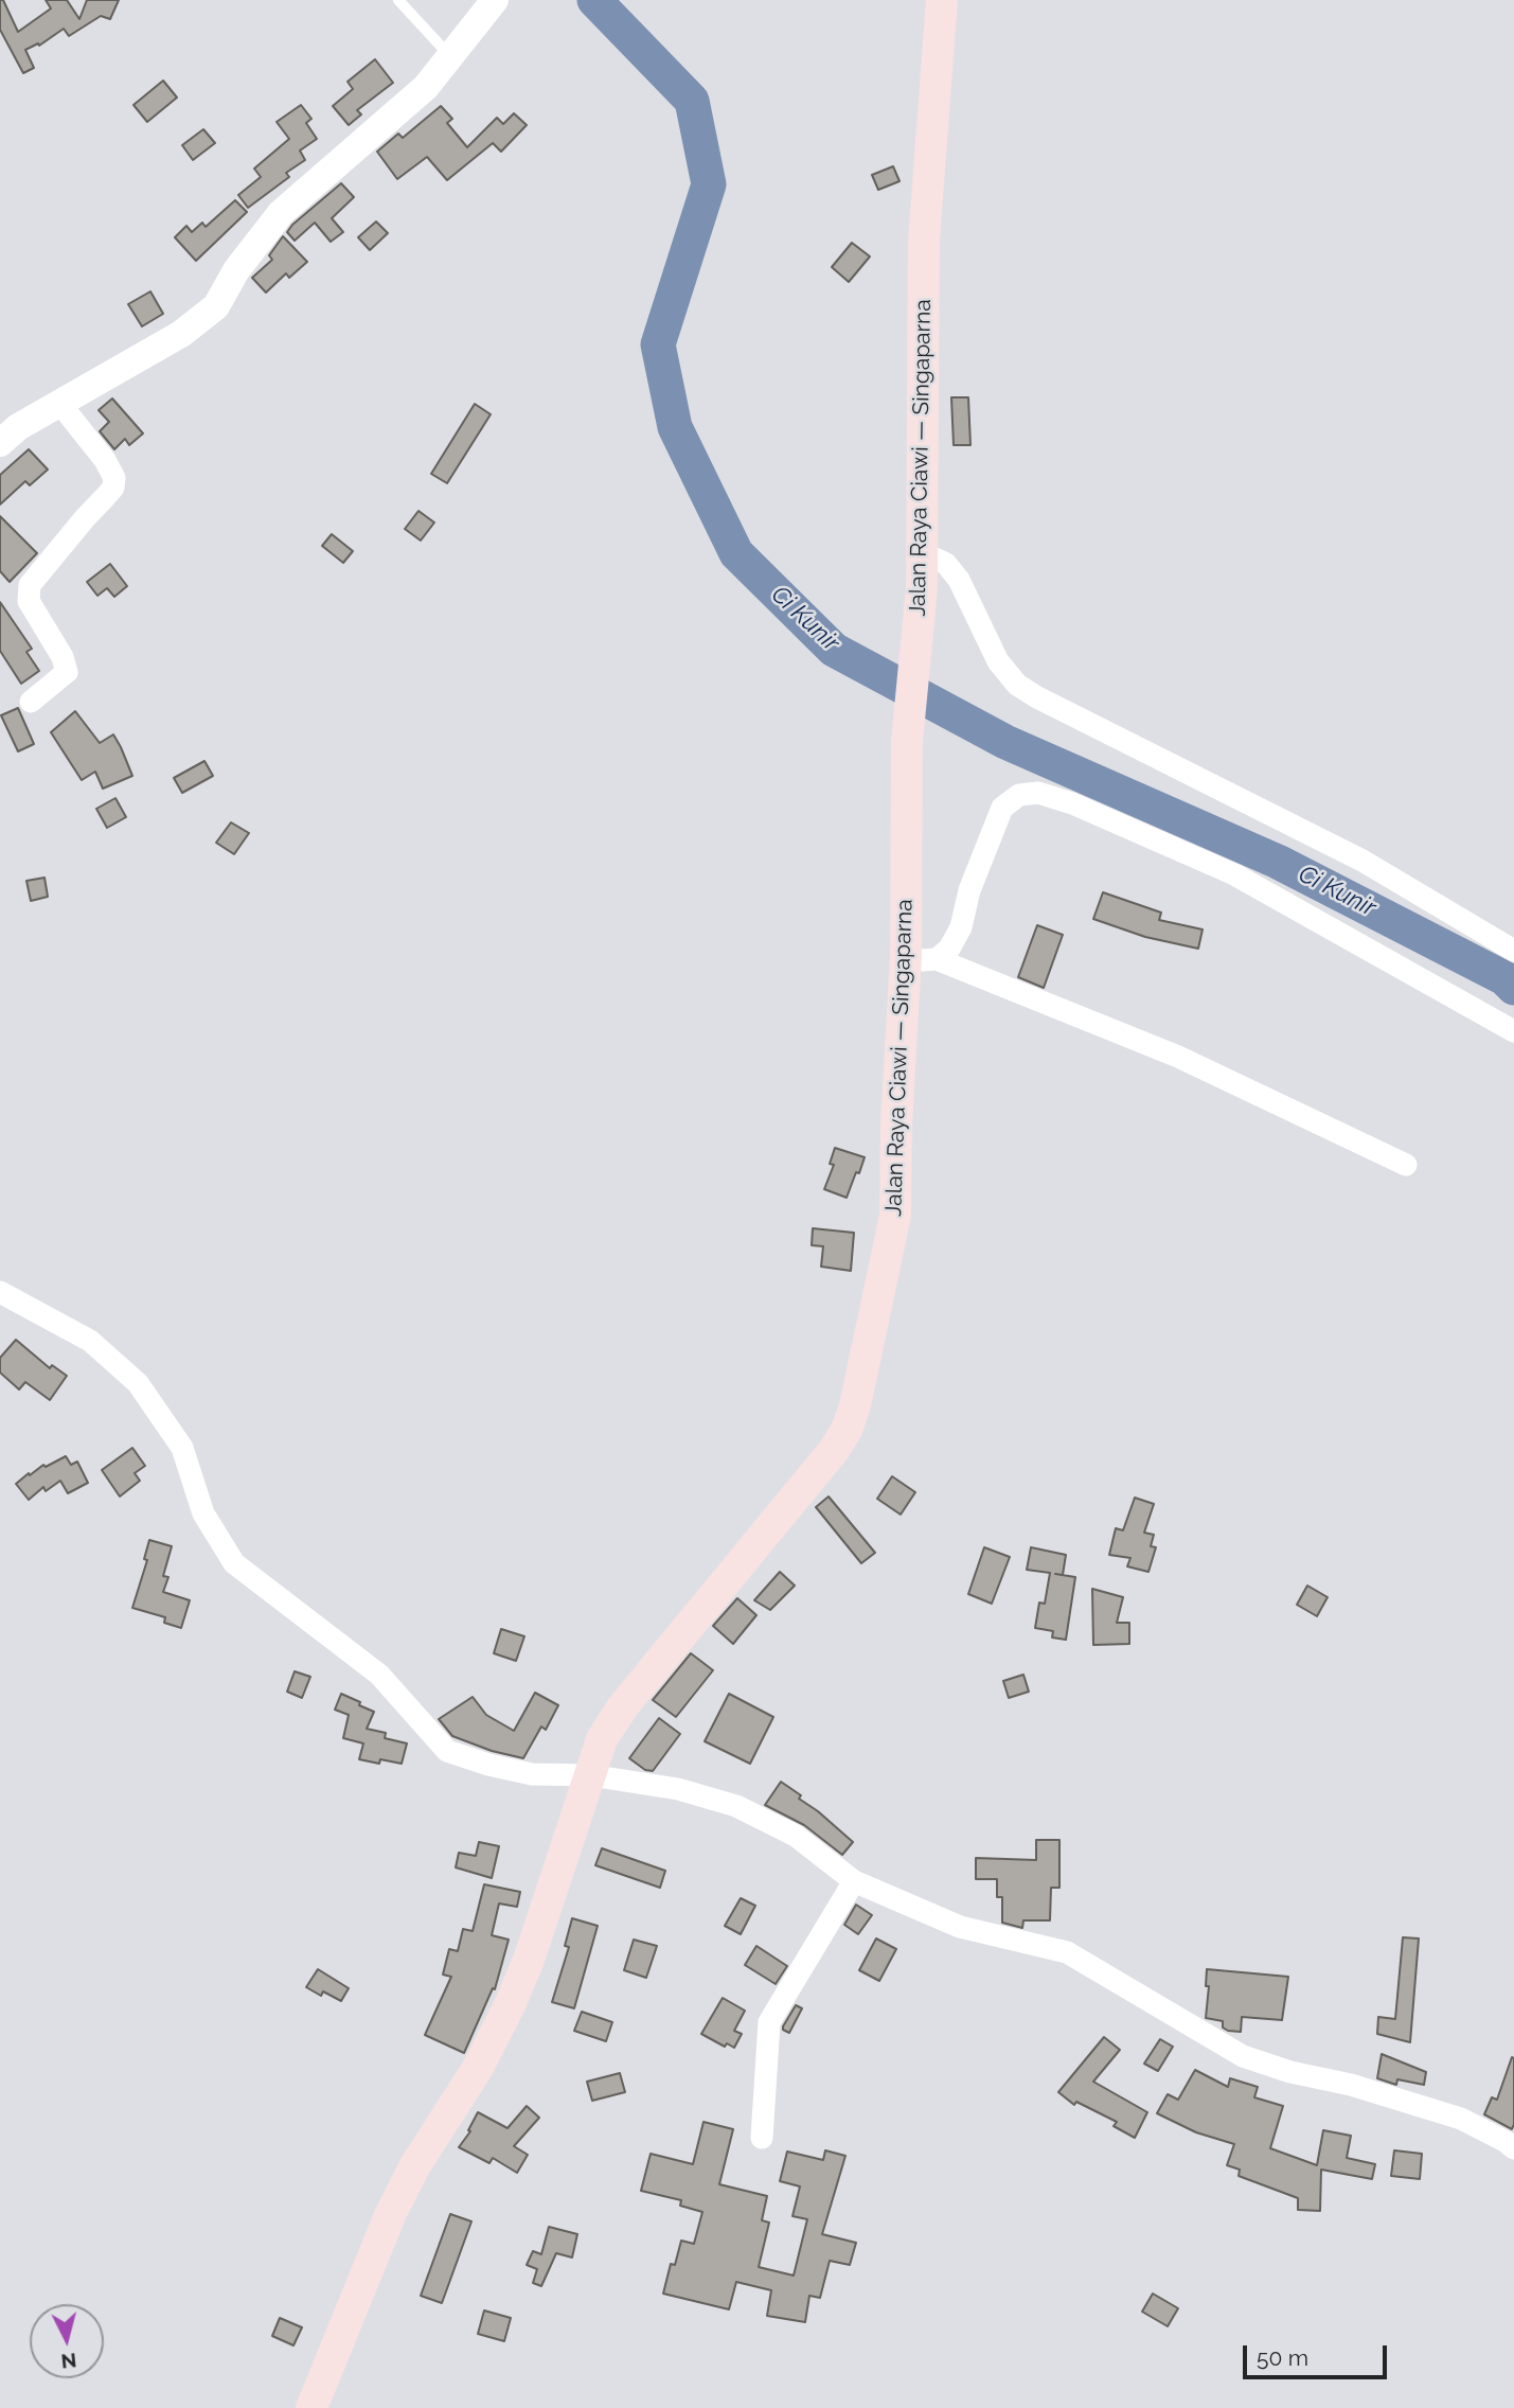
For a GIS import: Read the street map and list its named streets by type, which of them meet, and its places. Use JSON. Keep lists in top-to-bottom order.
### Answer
{
  "streets": {
    "main road": ["Jalan Raya Ciawi — Singaparna"]
  },
  "water": ["Ci Kunir"],
  "scale_bar": "50 m",
  "north": "bottom"
}
